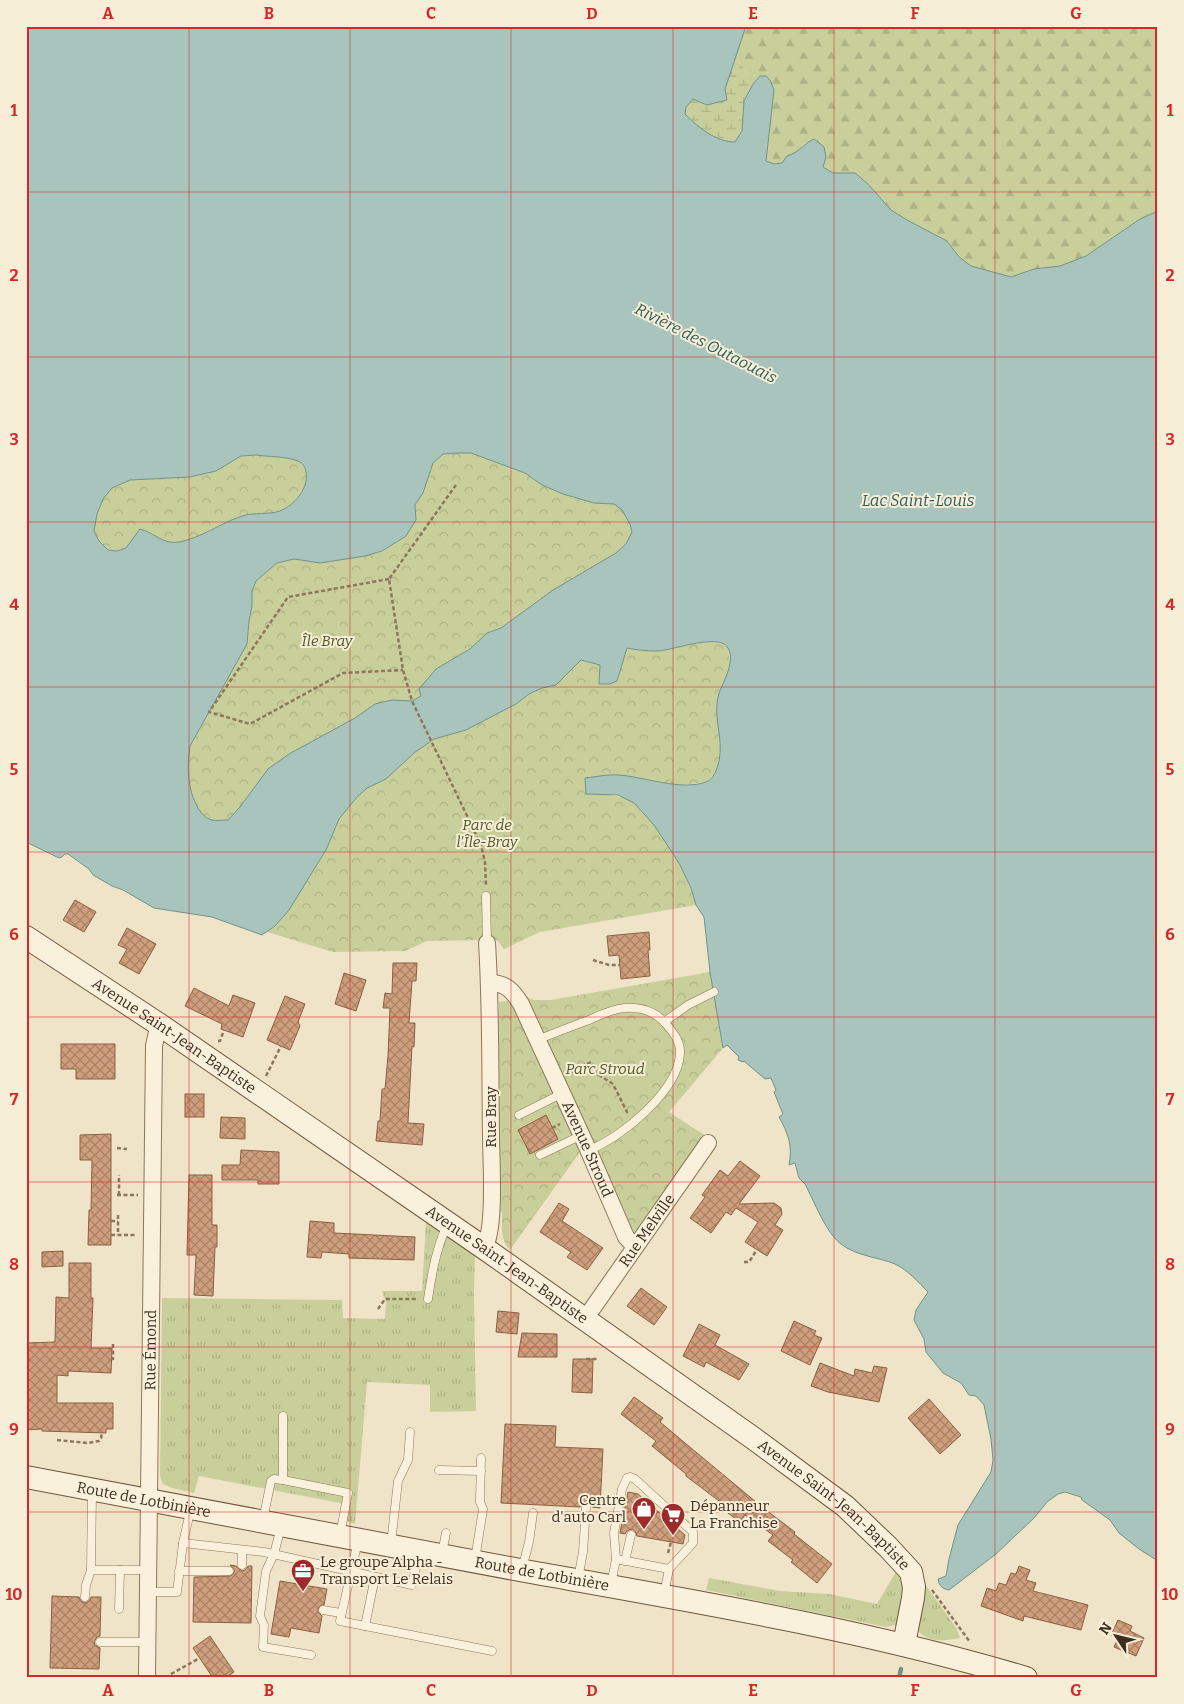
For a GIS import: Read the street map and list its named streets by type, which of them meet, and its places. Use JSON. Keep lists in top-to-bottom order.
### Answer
{
  "streets": {
    "street": [
      "Avenue Saint-Jean-Baptiste",
      "Rue Bray",
      "Avenue Stroud",
      "Rue Melville",
      "Rue Émond",
      "Route de Lotbinière"
    ]
  },
  "crossings": [
    ["Avenue Saint-Jean-Baptiste", "Rue Bray"],
    ["Avenue Saint-Jean-Baptiste", "Rue Melville"],
    ["Avenue Saint-Jean-Baptiste", "Rue Émond"],
    ["Avenue Saint-Jean-Baptiste", "Route de Lotbinière"],
    ["Rue Bray", "Avenue Stroud"],
    ["Avenue Stroud", "Rue Melville"],
    ["Rue Émond", "Route de Lotbinière"]
  ],
  "water": ["Rivière des Outaouais", "Lac Saint-Louis"],
  "parks": ["Île Bray", "Parc de l'Île-Bray", "Parc Stroud"],
  "places": {
    "shop": ["Centre d'auto Carl"],
    "supermarket": ["Dépanneur La Franchise"],
    "office": ["Le groupe Alpha - Transport Le Relais"]
  },
  "north": "top left",
  "grid": {
    "columns": [
      "A",
      "B",
      "C",
      "D",
      "E",
      "F",
      "G"
    ],
    "rows": [
      "1",
      "2",
      "3",
      "4",
      "5",
      "6",
      "7",
      "8",
      "9",
      "10"
    ]
  }
}
